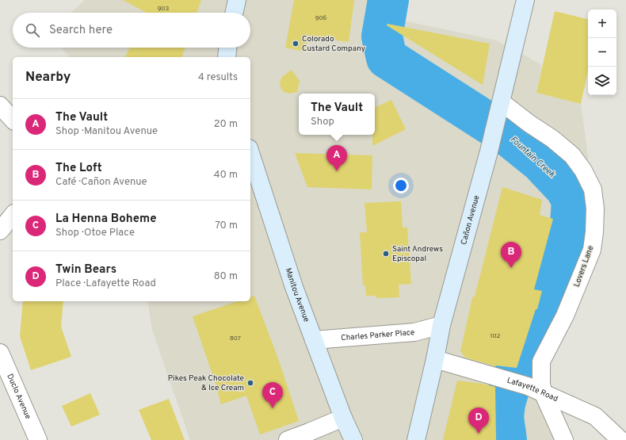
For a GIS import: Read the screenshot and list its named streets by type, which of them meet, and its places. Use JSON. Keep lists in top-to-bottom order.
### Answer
{
  "streets": {
    "street": [
      "Cañon Avenue",
      "Lovers Lane",
      "Manitou Avenue",
      "Charles Parker Place",
      "Lafayette Road",
      "Duclo Avenue"
    ]
  },
  "crossings": [
    ["Cañon Avenue", "Lovers Lane"],
    ["Cañon Avenue", "Charles Parker Place"],
    ["Cañon Avenue", "Lafayette Road"],
    ["Lovers Lane", "Lafayette Road"],
    ["Manitou Avenue", "Charles Parker Place"]
  ],
  "water": ["Fountain Creek"],
  "places": ["Colorado Custard Company", "Saint Andrews Episcopal", "Pikes Peak Chocolate & Ice Cream"],
  "house_numbers": [
    "903",
    "906",
    "102",
    "807"
  ],
  "page": {
    "map_buttons": ["+", "−"],
    "search": "Search here",
    "heading": ["Nearby", "4 results"],
    "popup": ["The Vault", "Shop"],
    "list": [
      {
        "mark": "A",
        "name": "The Vault",
        "note": "Shop · Manitou Avenue",
        "value": "20 m"
      },
      {
        "mark": "B",
        "name": "The Loft",
        "note": "Café · Cañon Avenue",
        "value": "40 m"
      },
      {
        "mark": "C",
        "name": "La Henna Boheme",
        "note": "Shop · Otoe Place",
        "value": "70 m"
      },
      {
        "mark": "D",
        "name": "Twin Bears",
        "note": "Place · Lafayette Road",
        "value": "80 m"
      }
    ],
    "pins": [
      "A",
      "B",
      "C",
      "D"
    ]
  }
}
